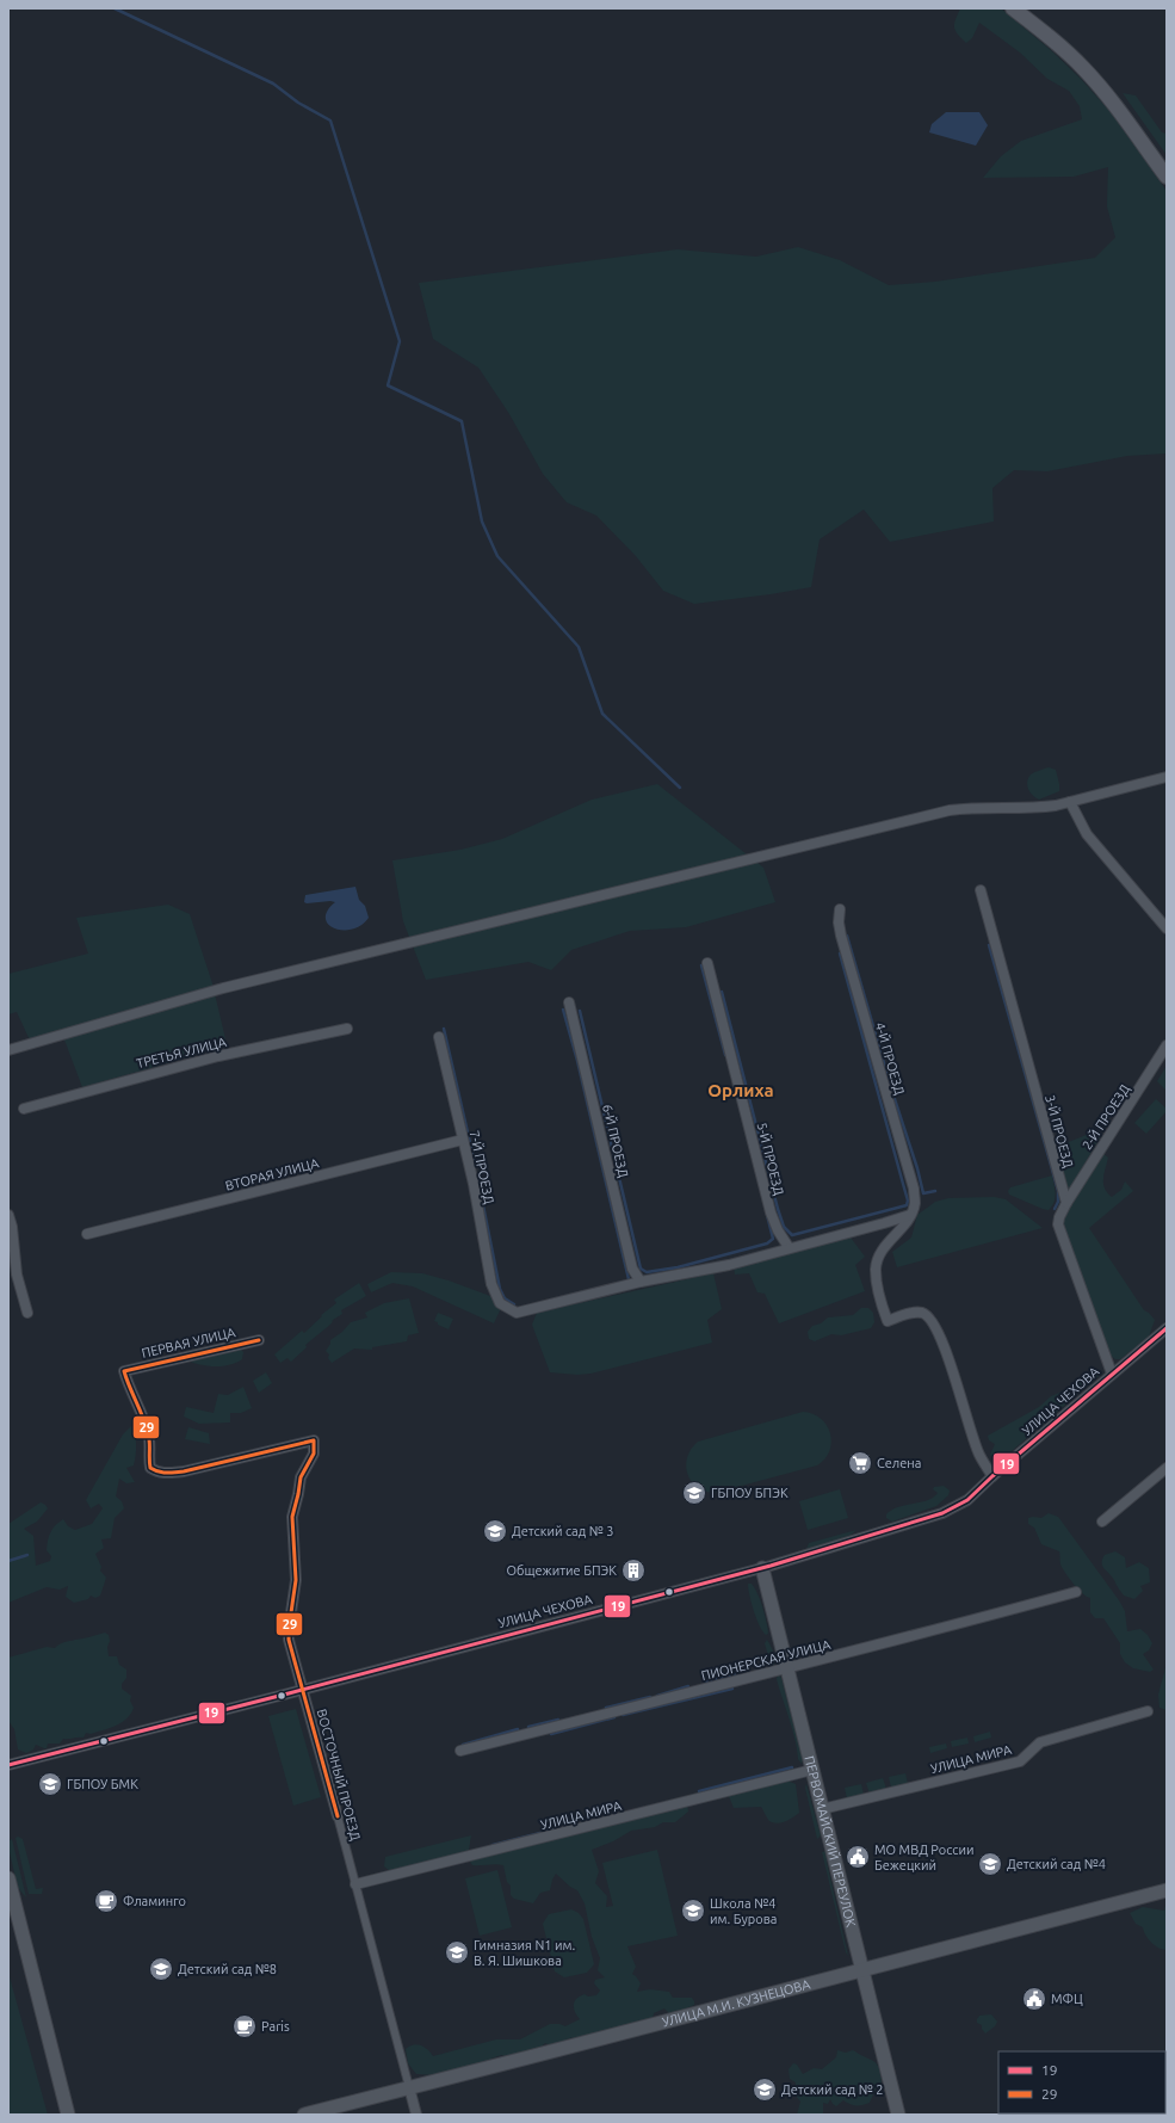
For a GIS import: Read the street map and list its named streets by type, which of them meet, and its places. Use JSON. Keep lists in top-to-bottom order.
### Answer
{
  "streets": {
    "street": [
      "ТРЕТЬЯ УЛИЦА",
      "4-Й ПРОЕЗД",
      "2-Й ПРОЕЗД",
      "3-Й ПРОЕЗД",
      "6-Й ПРОЕЗД",
      "5-Й ПРОЕЗД",
      "7-Й ПРОЕЗД",
      "ВТОРАЯ УЛИЦА",
      "ПЕРВАЯ УЛИЦА",
      "УЛИЦА ЧЕХОВА",
      "ПИОНЕРСКАЯ УЛИЦА",
      "УЛИЦА МИРА",
      "ВОСТОЧНЫЙ ПРОЕЗД",
      "ПЕРВОМАЙСКИЙ ПЕРЕУЛОК",
      "УЛИЦА М.И. КУЗНЕЦОВА"
    ]
  },
  "crossings": [
    ["2-Й ПРОЕЗД", "3-Й ПРОЕЗД"],
    ["6-Й ПРОЕЗД", "7-Й ПРОЕЗД"],
    ["7-Й ПРОЕЗД", "ВТОРАЯ УЛИЦА"],
    ["ПЕРВАЯ УЛИЦА", "ВОСТОЧНЫЙ ПРОЕЗД"],
    ["УЛИЦА ЧЕХОВА", "ВОСТОЧНЫЙ ПРОЕЗД"],
    ["УЛИЦА ЧЕХОВА", "ПЕРВОМАЙСКИЙ ПЕРЕУЛОК"],
    ["ПИОНЕРСКАЯ УЛИЦА", "ПЕРВОМАЙСКИЙ ПЕРЕУЛОК"],
    ["УЛИЦА МИРА", "ВОСТОЧНЫЙ ПРОЕЗД"],
    ["УЛИЦА МИРА", "ПЕРВОМАЙСКИЙ ПЕРЕУЛОК"],
    ["ВОСТОЧНЫЙ ПРОЕЗД", "УЛИЦА М.И. КУЗНЕЦОВА"],
    ["ПЕРВОМАЙСКИЙ ПЕРЕУЛОК", "УЛИЦА М.И. КУЗНЕЦОВА"]
  ],
  "districts": ["Орлиха"],
  "places": {
    "supermarket": ["Селена"],
    "school or university": [
      "ГБПОУ БПЭК",
      "Детский сад № 3",
      "ГБПОУ БМК",
      "Детский сад №4",
      "Школа №4 им. Бурова",
      "Гимназия N1 им. В. Я. Шишкова",
      "Детский сад №8",
      "Детский сад № 2"
    ],
    "building": ["Общежитие БПЭК"],
    "public building": ["МО МВД России Бежецкий", "МФЦ"],
    "cafe": ["Фламинго", "Paris"]
  },
  "lines": ["transit line 19", "transit line 29"],
  "legend": ["19", "29"]
}
